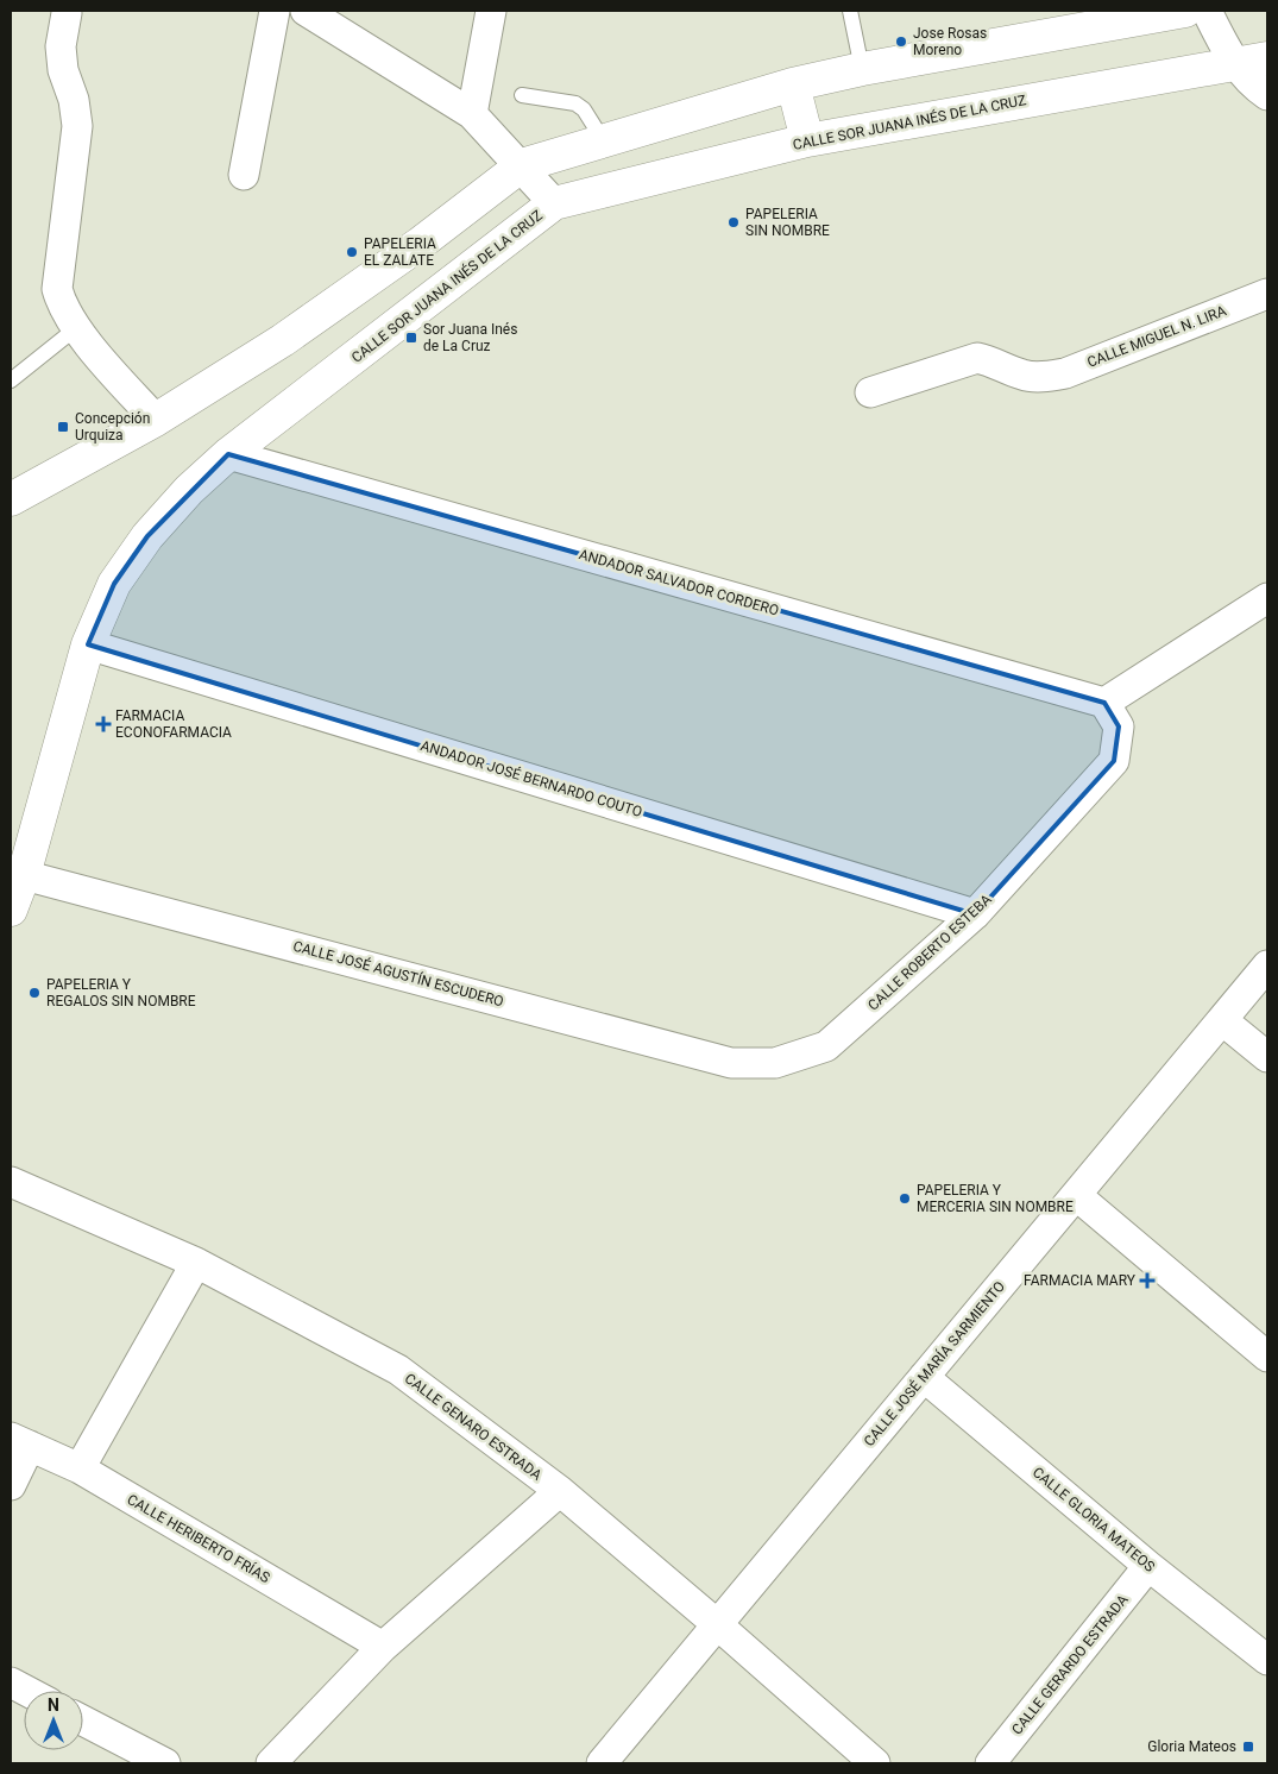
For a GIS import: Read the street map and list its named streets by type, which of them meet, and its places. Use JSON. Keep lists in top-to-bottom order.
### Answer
{
  "streets": {
    "street": [
      "CALLE SOR JUANA INÉS DE LA CRUZ",
      "CALLE MIGUEL N. LIRA",
      "ANDADOR SALVADOR CORDERO",
      "ANDADOR JOSÉ BERNARDO COUTO",
      "CALLE ROBERTO ESTEBA",
      "CALLE JOSÉ AGUSTÍN ESCUDERO",
      "CALLE JOSÉ MARÍA SARMIENTO",
      "CALLE GENARO ESTRADA",
      "CALLE GLORIA MATEOS",
      "CALLE HERIBERTO FRÍAS",
      "CALLE GERARDO ESTRADA"
    ]
  },
  "crossings": [
    ["CALLE SOR JUANA INÉS DE LA CRUZ", "ANDADOR SALVADOR CORDERO"],
    ["CALLE SOR JUANA INÉS DE LA CRUZ", "ANDADOR JOSÉ BERNARDO COUTO"],
    ["CALLE SOR JUANA INÉS DE LA CRUZ", "CALLE JOSÉ AGUSTÍN ESCUDERO"],
    ["ANDADOR SALVADOR CORDERO", "CALLE ROBERTO ESTEBA"],
    ["ANDADOR JOSÉ BERNARDO COUTO", "CALLE ROBERTO ESTEBA"],
    ["CALLE ROBERTO ESTEBA", "CALLE JOSÉ AGUSTÍN ESCUDERO"],
    ["CALLE JOSÉ MARÍA SARMIENTO", "CALLE GENARO ESTRADA"],
    ["CALLE JOSÉ MARÍA SARMIENTO", "CALLE GLORIA MATEOS"],
    ["CALLE GLORIA MATEOS", "CALLE GERARDO ESTRADA"]
  ],
  "places": {
    "other": [
      "Jose Rosas Moreno",
      "PAPELERIA SIN NOMBRE",
      "PAPELERIA EL ZALATE",
      "PAPELERIA Y REGALOS SIN NOMBRE",
      "PAPELERIA Y MERCERIA SIN NOMBRE"
    ],
    "transit": ["Sor Juana Inés de La Cruz", "Concepción Urquiza", "Gloria Mateos"],
    "health": ["FARMACIA ECONOFARMACIA", "FARMACIA MARY"]
  },
  "north": "top"
}
